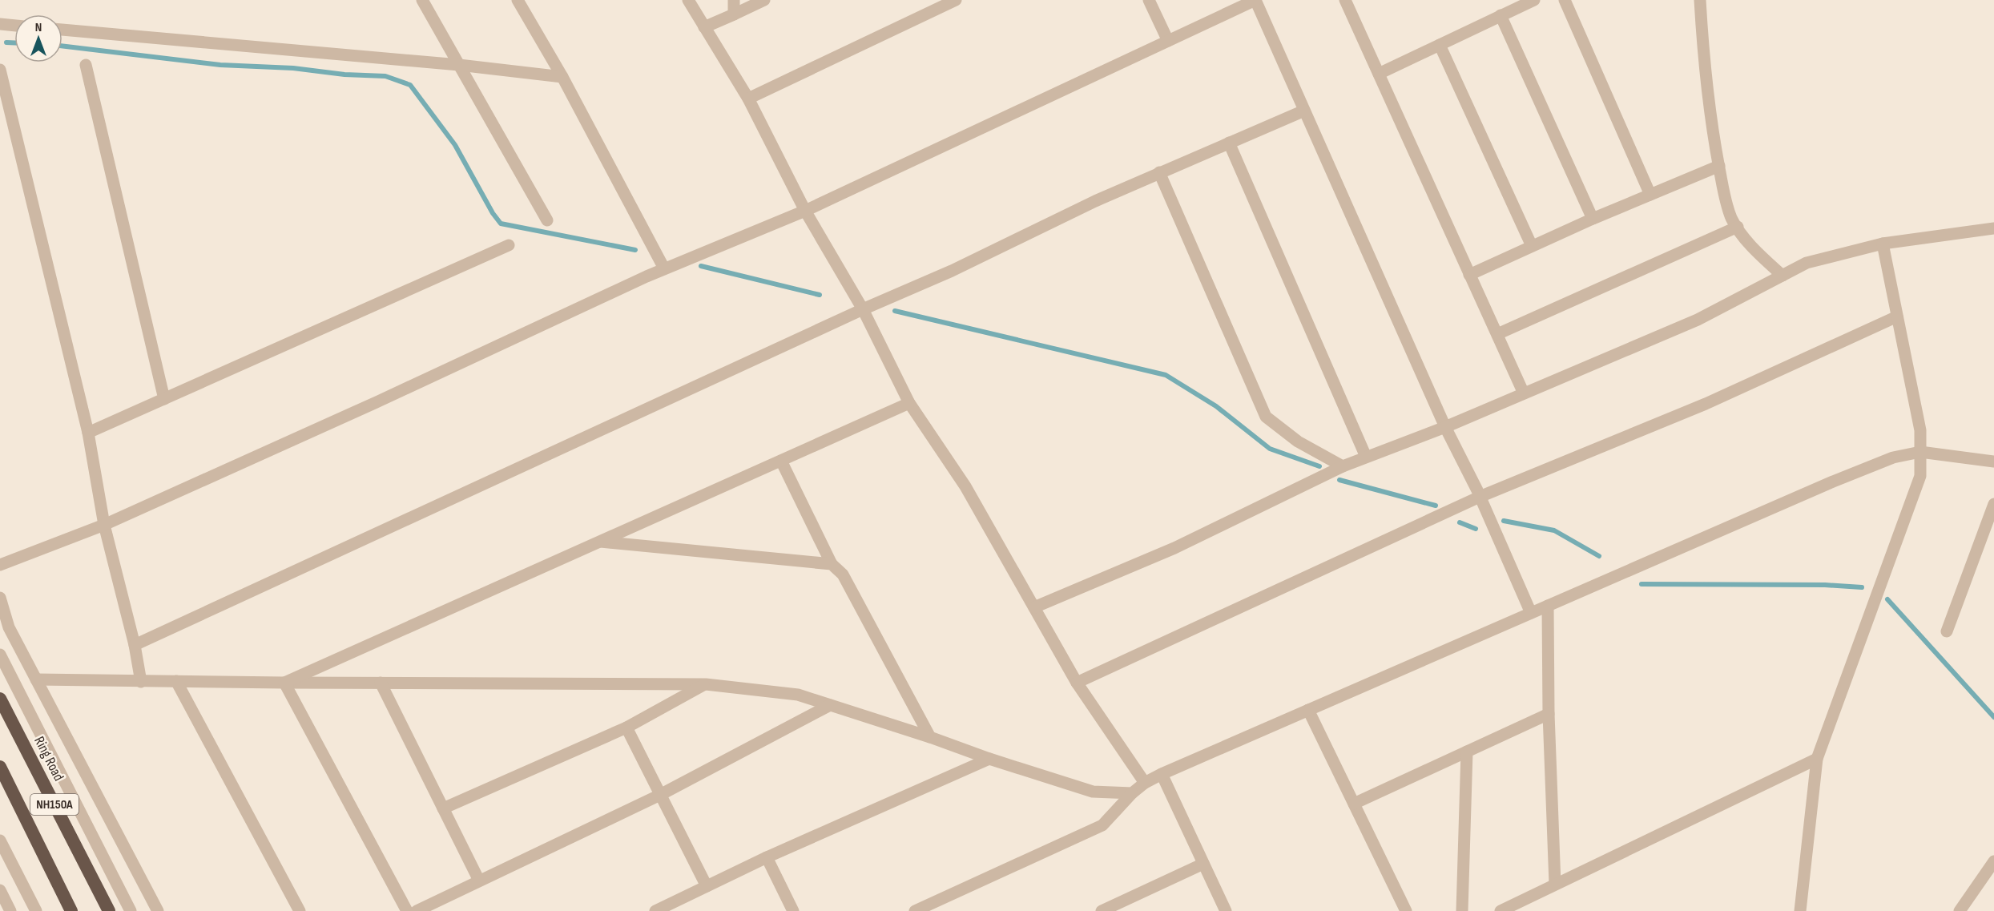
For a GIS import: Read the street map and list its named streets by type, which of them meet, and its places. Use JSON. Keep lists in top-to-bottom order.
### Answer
{
  "streets": {
    "highway": ["Ring Road", "NH150A"]
  },
  "north": "top"
}
